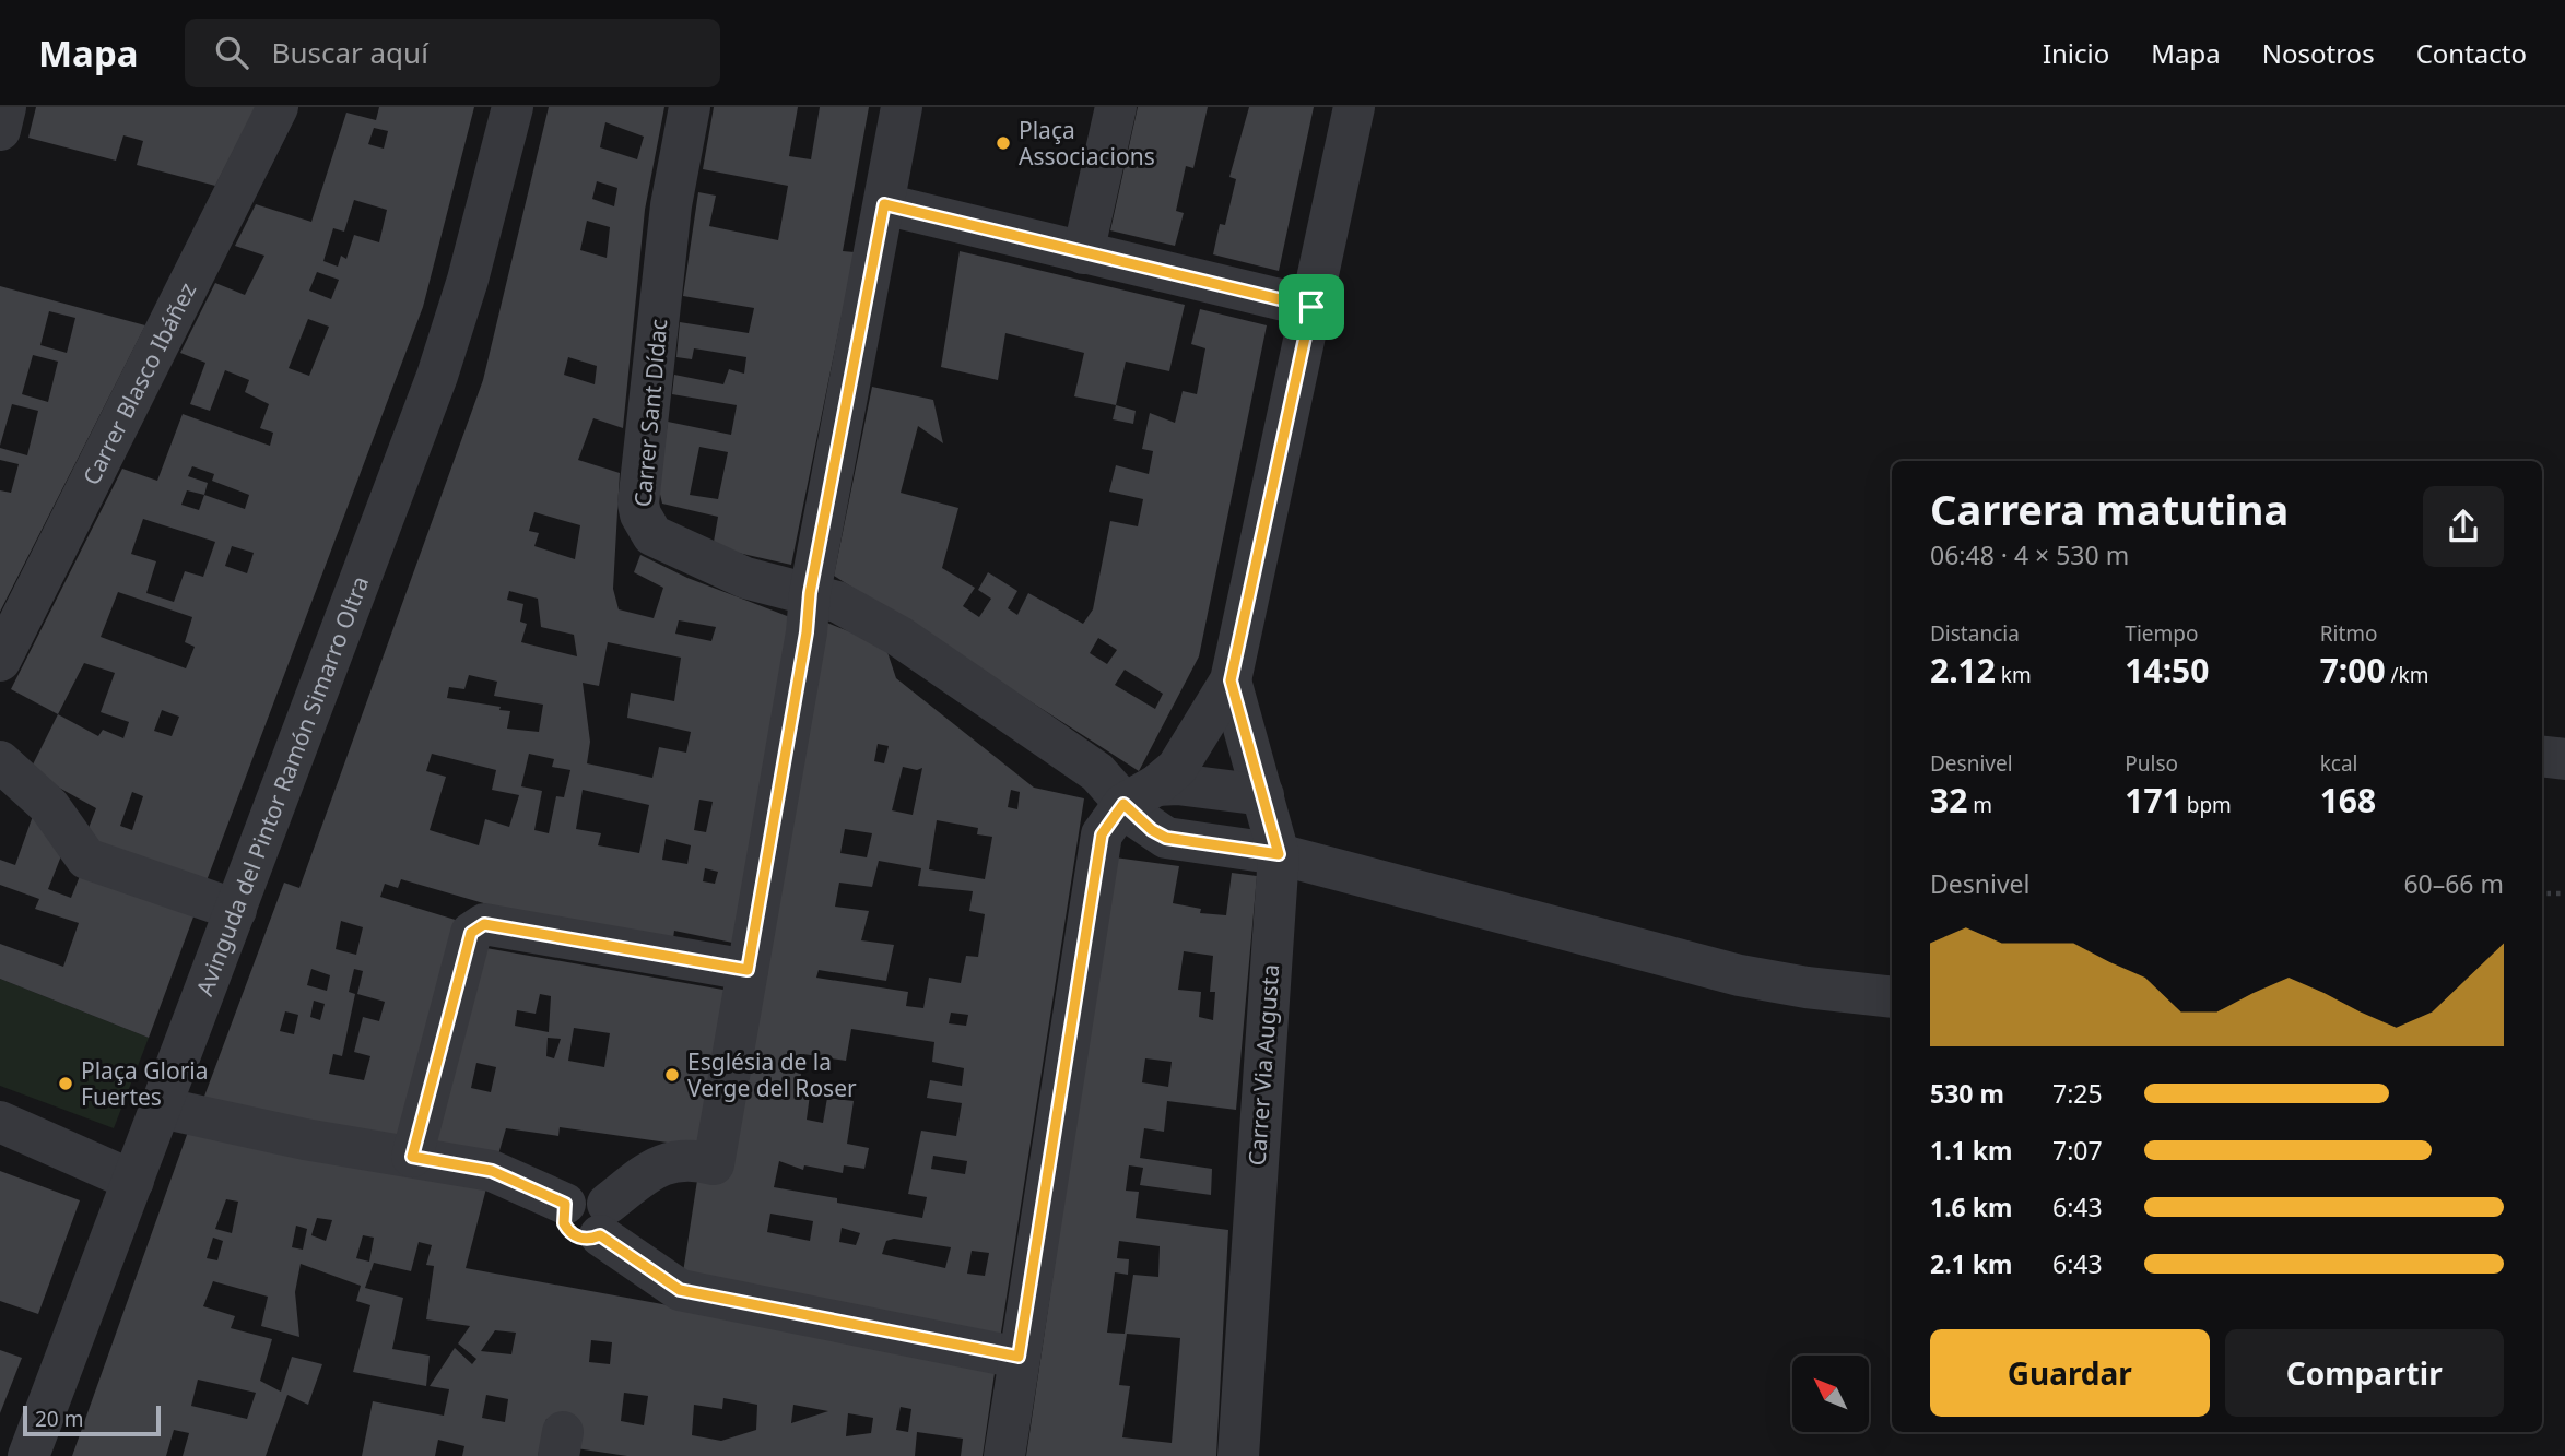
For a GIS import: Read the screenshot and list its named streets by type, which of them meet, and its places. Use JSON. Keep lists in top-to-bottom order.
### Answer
{
  "streets": {
    "street": [
      "Carrer Blasco Ibáñez",
      "Carrer Sant Dídac",
      "Avinguda del Pintor Ramón Simarro Oltra",
      "Carrer Via Augusta"
    ]
  },
  "crossings": [
    ["Carrer Sant Dídac", "Carrer Via Augusta"]
  ],
  "places": ["Plaça Associacions", "Església de la Verge del Roser", "Plaça Gloria Fuertes"],
  "scale_bar": "20 m",
  "north": "top left",
  "page": {
    "header": "Mapa",
    "search": "Buscar aquí",
    "nav": [
      "Inicio",
      "Mapa",
      "Nosotros",
      "Contacto"
    ],
    "heading": ["Carrera matutina", "06:48 · 4 × 530 m"],
    "stats": [
      ["Distancia", "2.12 km"],
      ["Tiempo", "14:50"],
      ["Ritmo", "7:00 /km"],
      ["Desnivel", "32 m"],
      ["Pulso", "171 bpm"],
      ["kcal", "168"]
    ],
    "chart": ["Desnivel", "60–66 m"],
    "list": [
      {
        "name": "530 m",
        "note": "7:25"
      },
      {
        "name": "1.1 km",
        "note": "7:07"
      },
      {
        "name": "1.6 km",
        "note": "6:43"
      },
      {
        "name": "2.1 km",
        "note": "6:43"
      }
    ],
    "buttons": ["Guardar", "Compartir"],
    "scale": "20 m"
  }
}
